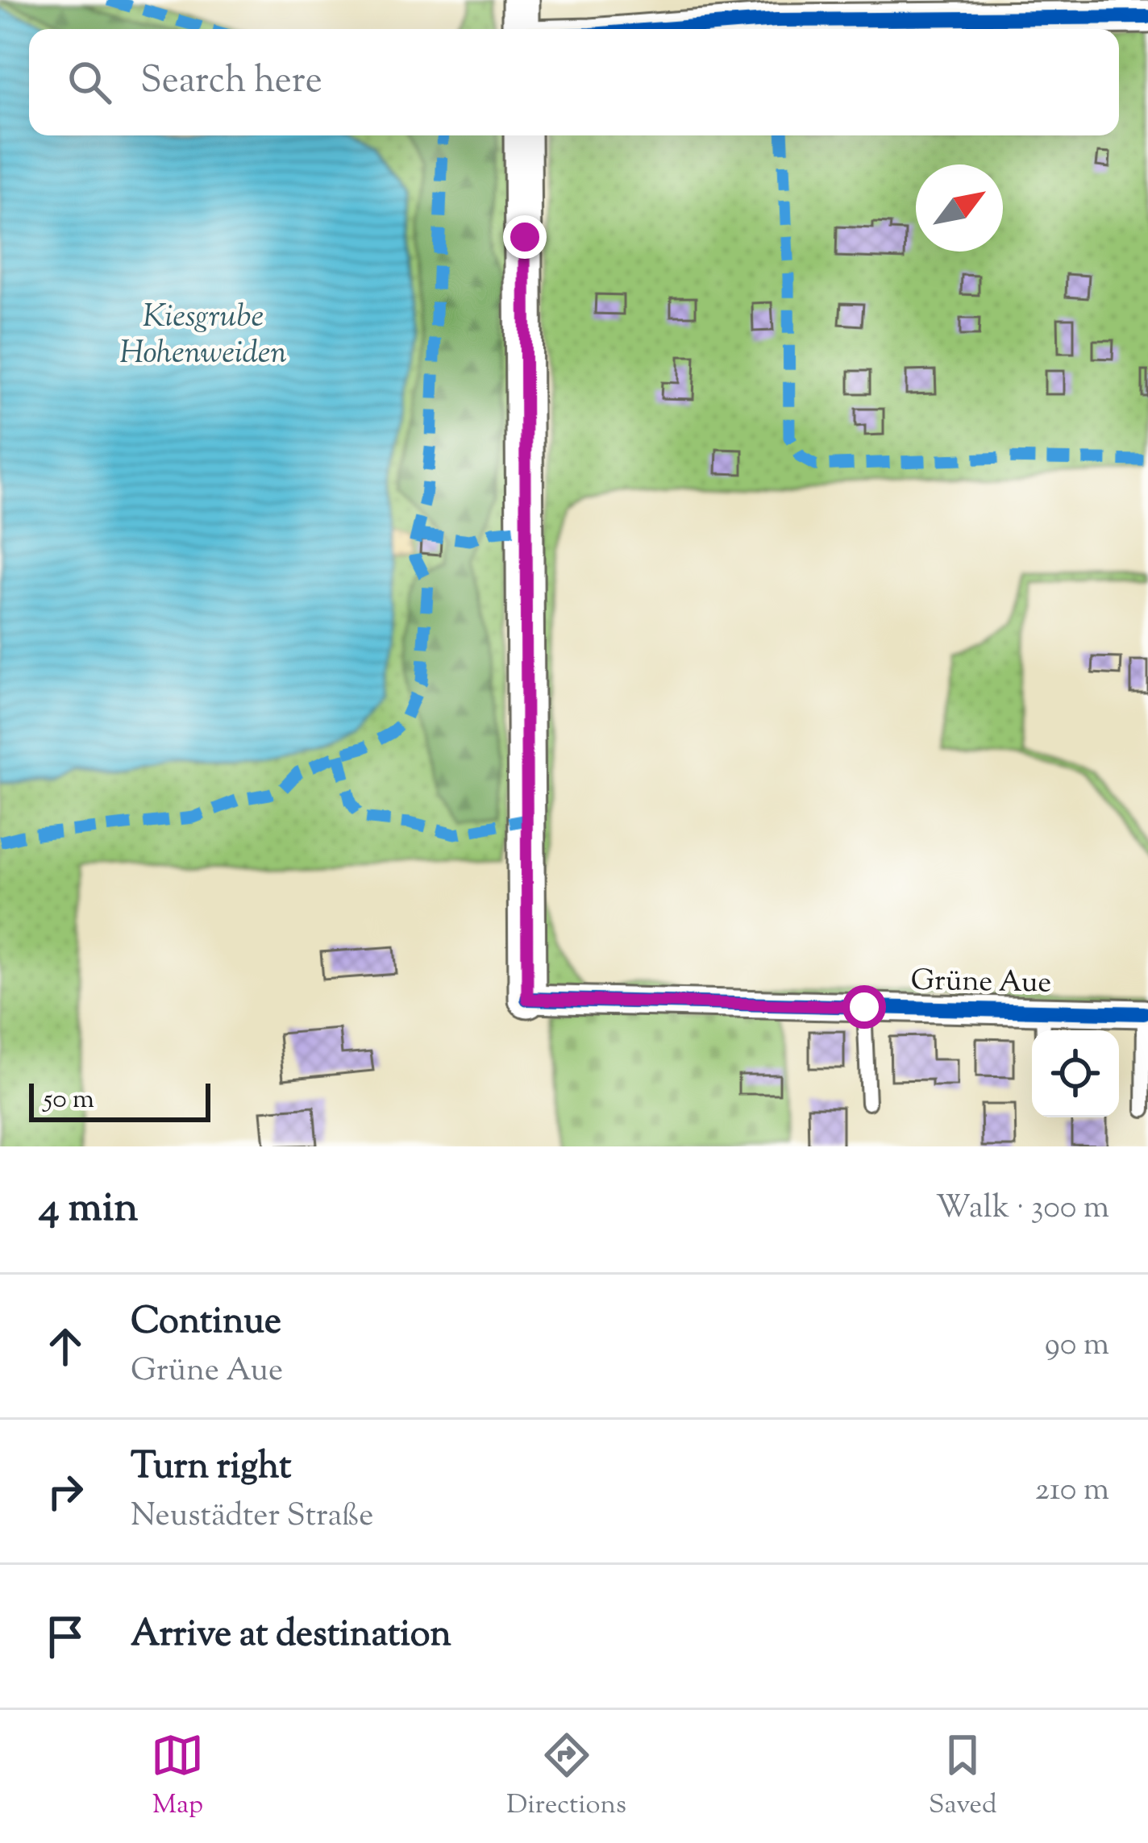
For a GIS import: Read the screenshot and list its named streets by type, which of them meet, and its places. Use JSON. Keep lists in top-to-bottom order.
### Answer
{
  "streets": {
    "street": ["Grüne Aue"]
  },
  "water": ["Kiesgrube Hohenweiden"],
  "scale_bar": "50 m",
  "north": "top right",
  "page": {
    "search": "Search here",
    "scale": "50 m",
    "heading": ["4 min", "Walk · 300 m"],
    "list": [
      ["Continue", "Grüne Aue", "90 m"],
      ["Turn right", "Neustädter Straße", "210 m"],
      "Arrive at destination"
    ],
    "nav": ["Map", "Directions", "Saved"]
  }
}
